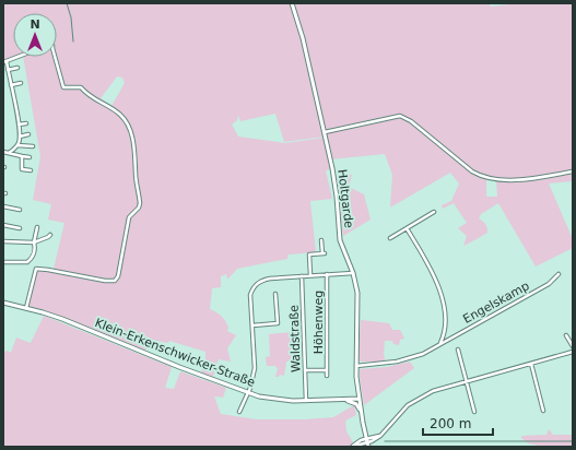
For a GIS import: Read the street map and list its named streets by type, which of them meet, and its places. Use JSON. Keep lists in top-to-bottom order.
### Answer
{
  "streets": {
    "street": [
      "Holtgarde",
      "Engelskamp",
      "Höhenweg",
      "Waldstraße",
      "Klein-Erkenschwicker-Straße"
    ]
  },
  "crossings": [
    ["Holtgarde", "Engelskamp"],
    ["Holtgarde", "Klein-Erkenschwicker-Straße"],
    ["Höhenweg", "Waldstraße"],
    ["Waldstraße", "Klein-Erkenschwicker-Straße"]
  ],
  "scale_bar": "200 m",
  "north": "top"
}
